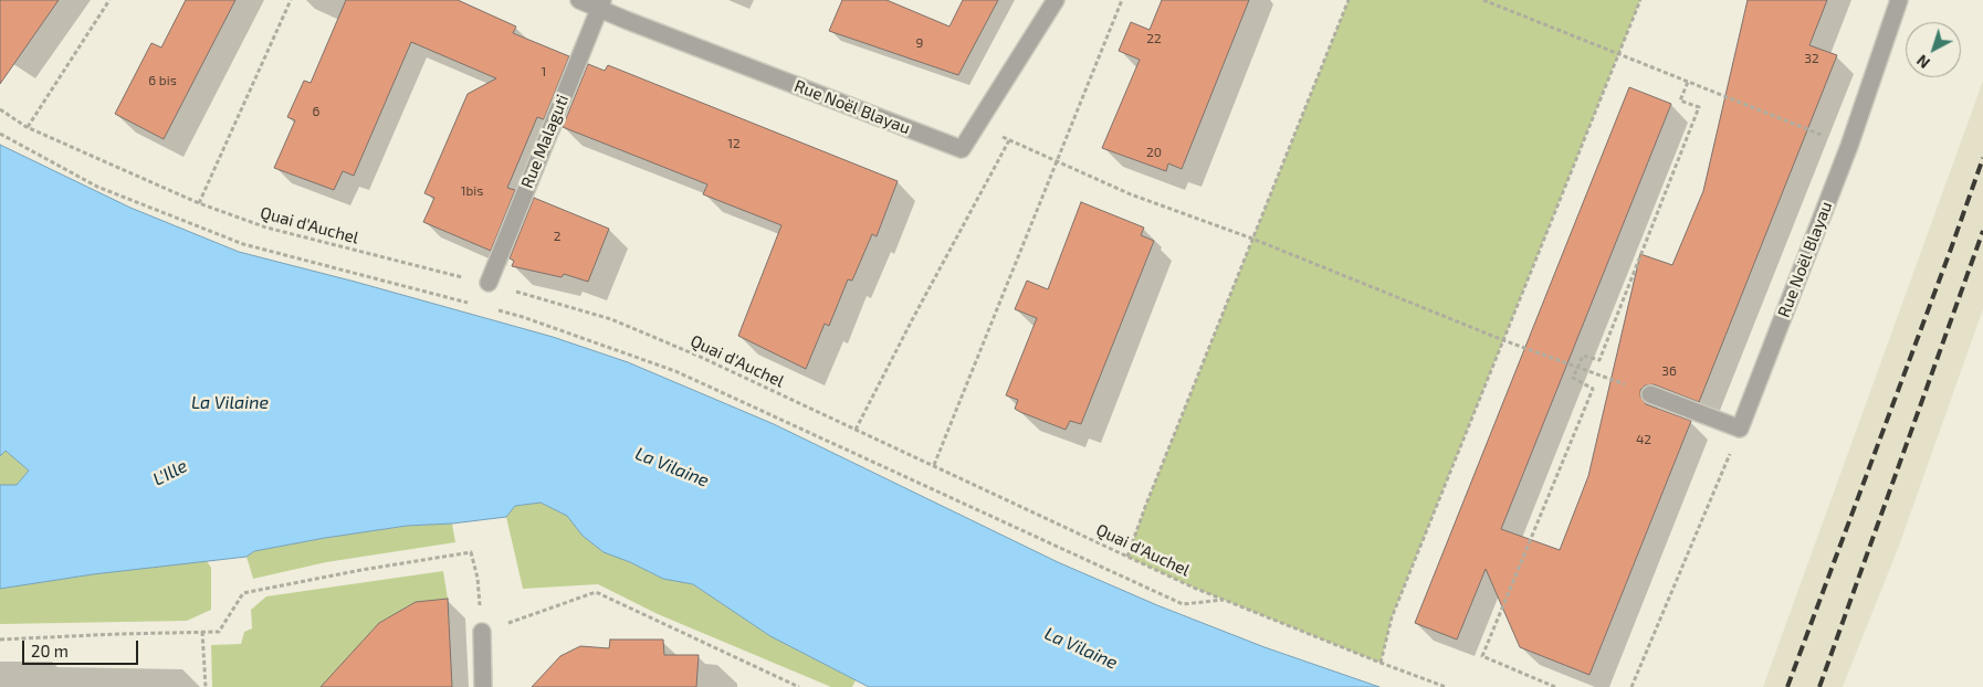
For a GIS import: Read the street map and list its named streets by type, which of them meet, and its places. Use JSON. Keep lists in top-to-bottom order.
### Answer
{
  "streets": {
    "street": ["Rue Noël Blayau", "Rue Malaguti"],
    "path": ["Quai d'Auchel"]
  },
  "crossings": [
    ["Rue Noël Blayau", "Rue Malaguti"],
    ["Rue Malaguti", "Quai d'Auchel"]
  ],
  "water": ["La Vilaine", "L'Ille"],
  "house_numbers": [
    "22",
    "9",
    "32",
    "1",
    "6 bis",
    "6",
    "12",
    "20",
    "1bis",
    "2",
    "36",
    "42"
  ],
  "scale_bar": "20 m",
  "north": "bottom left"
}
